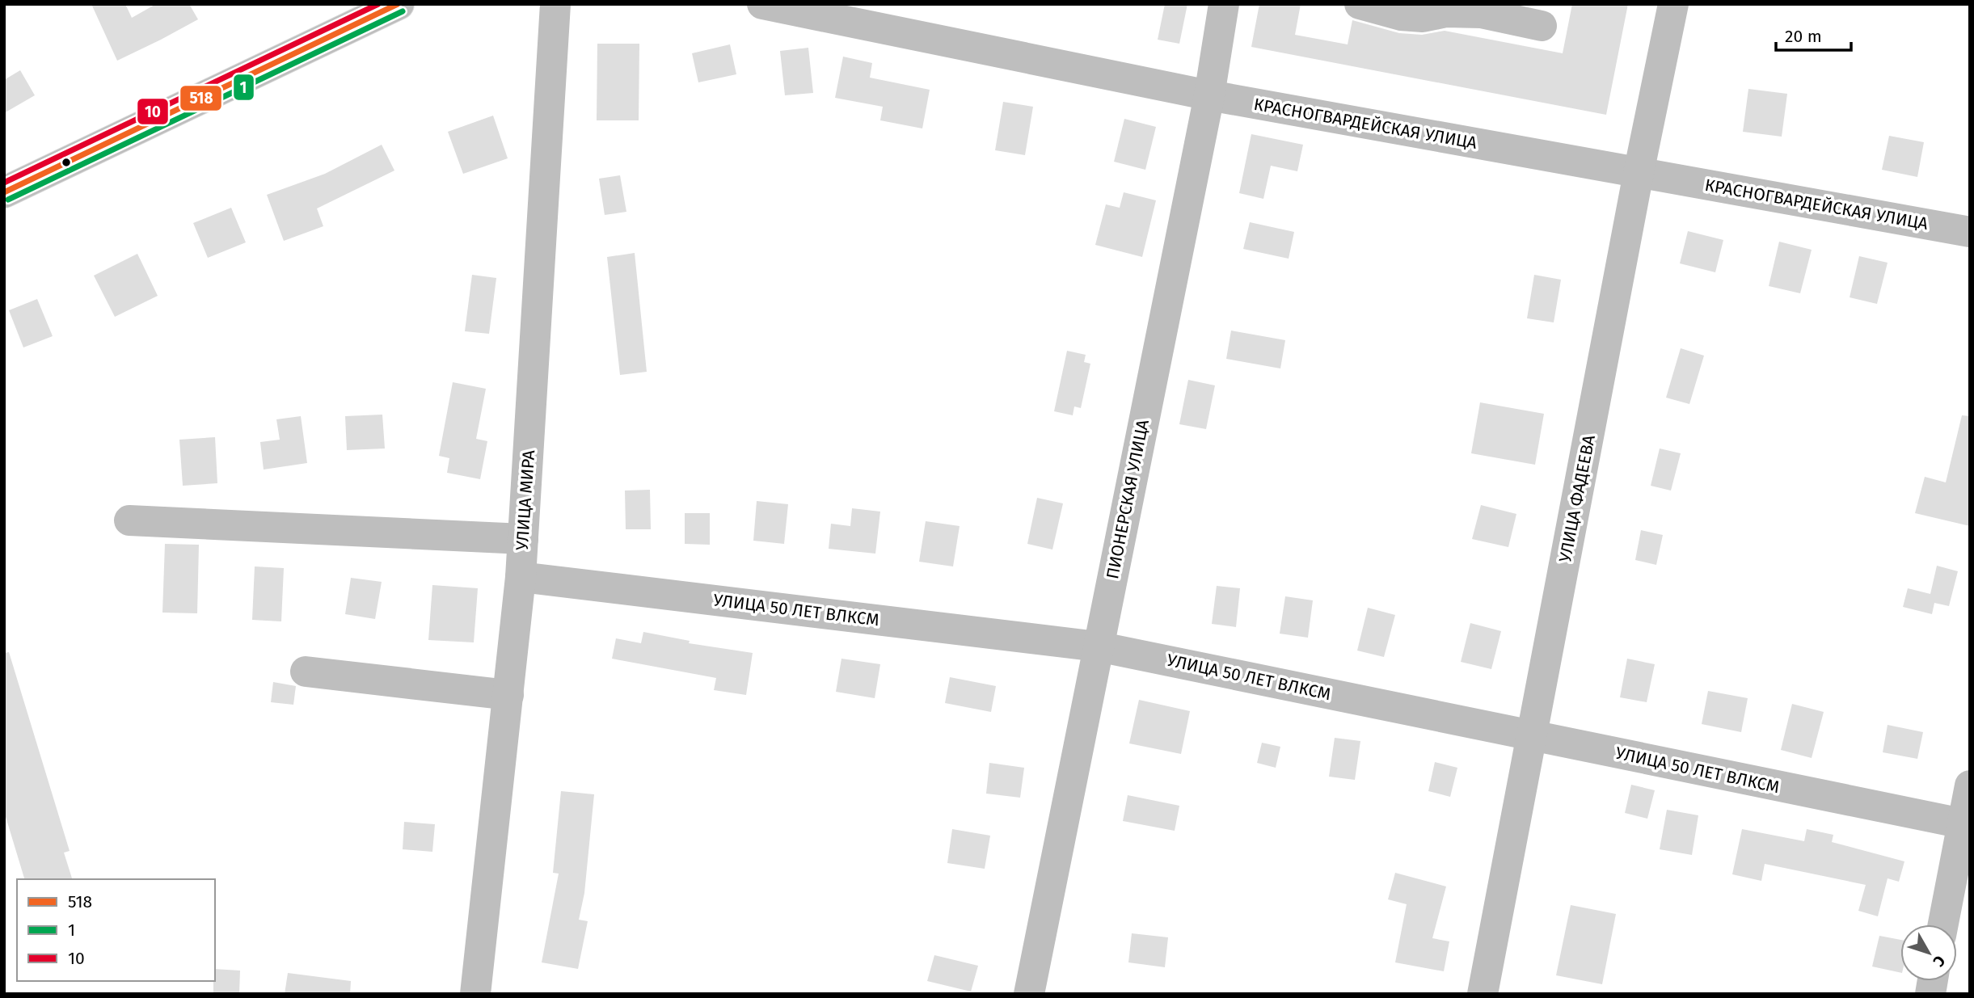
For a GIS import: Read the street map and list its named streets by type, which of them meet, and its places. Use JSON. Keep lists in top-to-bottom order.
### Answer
{
  "streets": {
    "street": [
      "КРАСНОГВАРДЕЙСКАЯ УЛИЦА",
      "УЛИЦА ФАДЕЕВА",
      "ПИОНЕРСКАЯ УЛИЦА",
      "УЛИЦА МИРА",
      "УЛИЦА 50 ЛЕТ ВЛКСМ"
    ]
  },
  "crossings": [
    ["КРАСНОГВАРДЕЙСКАЯ УЛИЦА", "УЛИЦА ФАДЕЕВА"],
    ["КРАСНОГВАРДЕЙСКАЯ УЛИЦА", "ПИОНЕРСКАЯ УЛИЦА"],
    ["УЛИЦА ФАДЕЕВА", "УЛИЦА 50 ЛЕТ ВЛКСМ"],
    ["ПИОНЕРСКАЯ УЛИЦА", "УЛИЦА 50 ЛЕТ ВЛКСМ"],
    ["УЛИЦА МИРА", "УЛИЦА 50 ЛЕТ ВЛКСМ"]
  ],
  "lines": ["transit line 518", "transit line 10", "transit line 1"],
  "legend": ["518", "1", "10"],
  "scale_bar": "20 m",
  "north": "bottom right"
}
